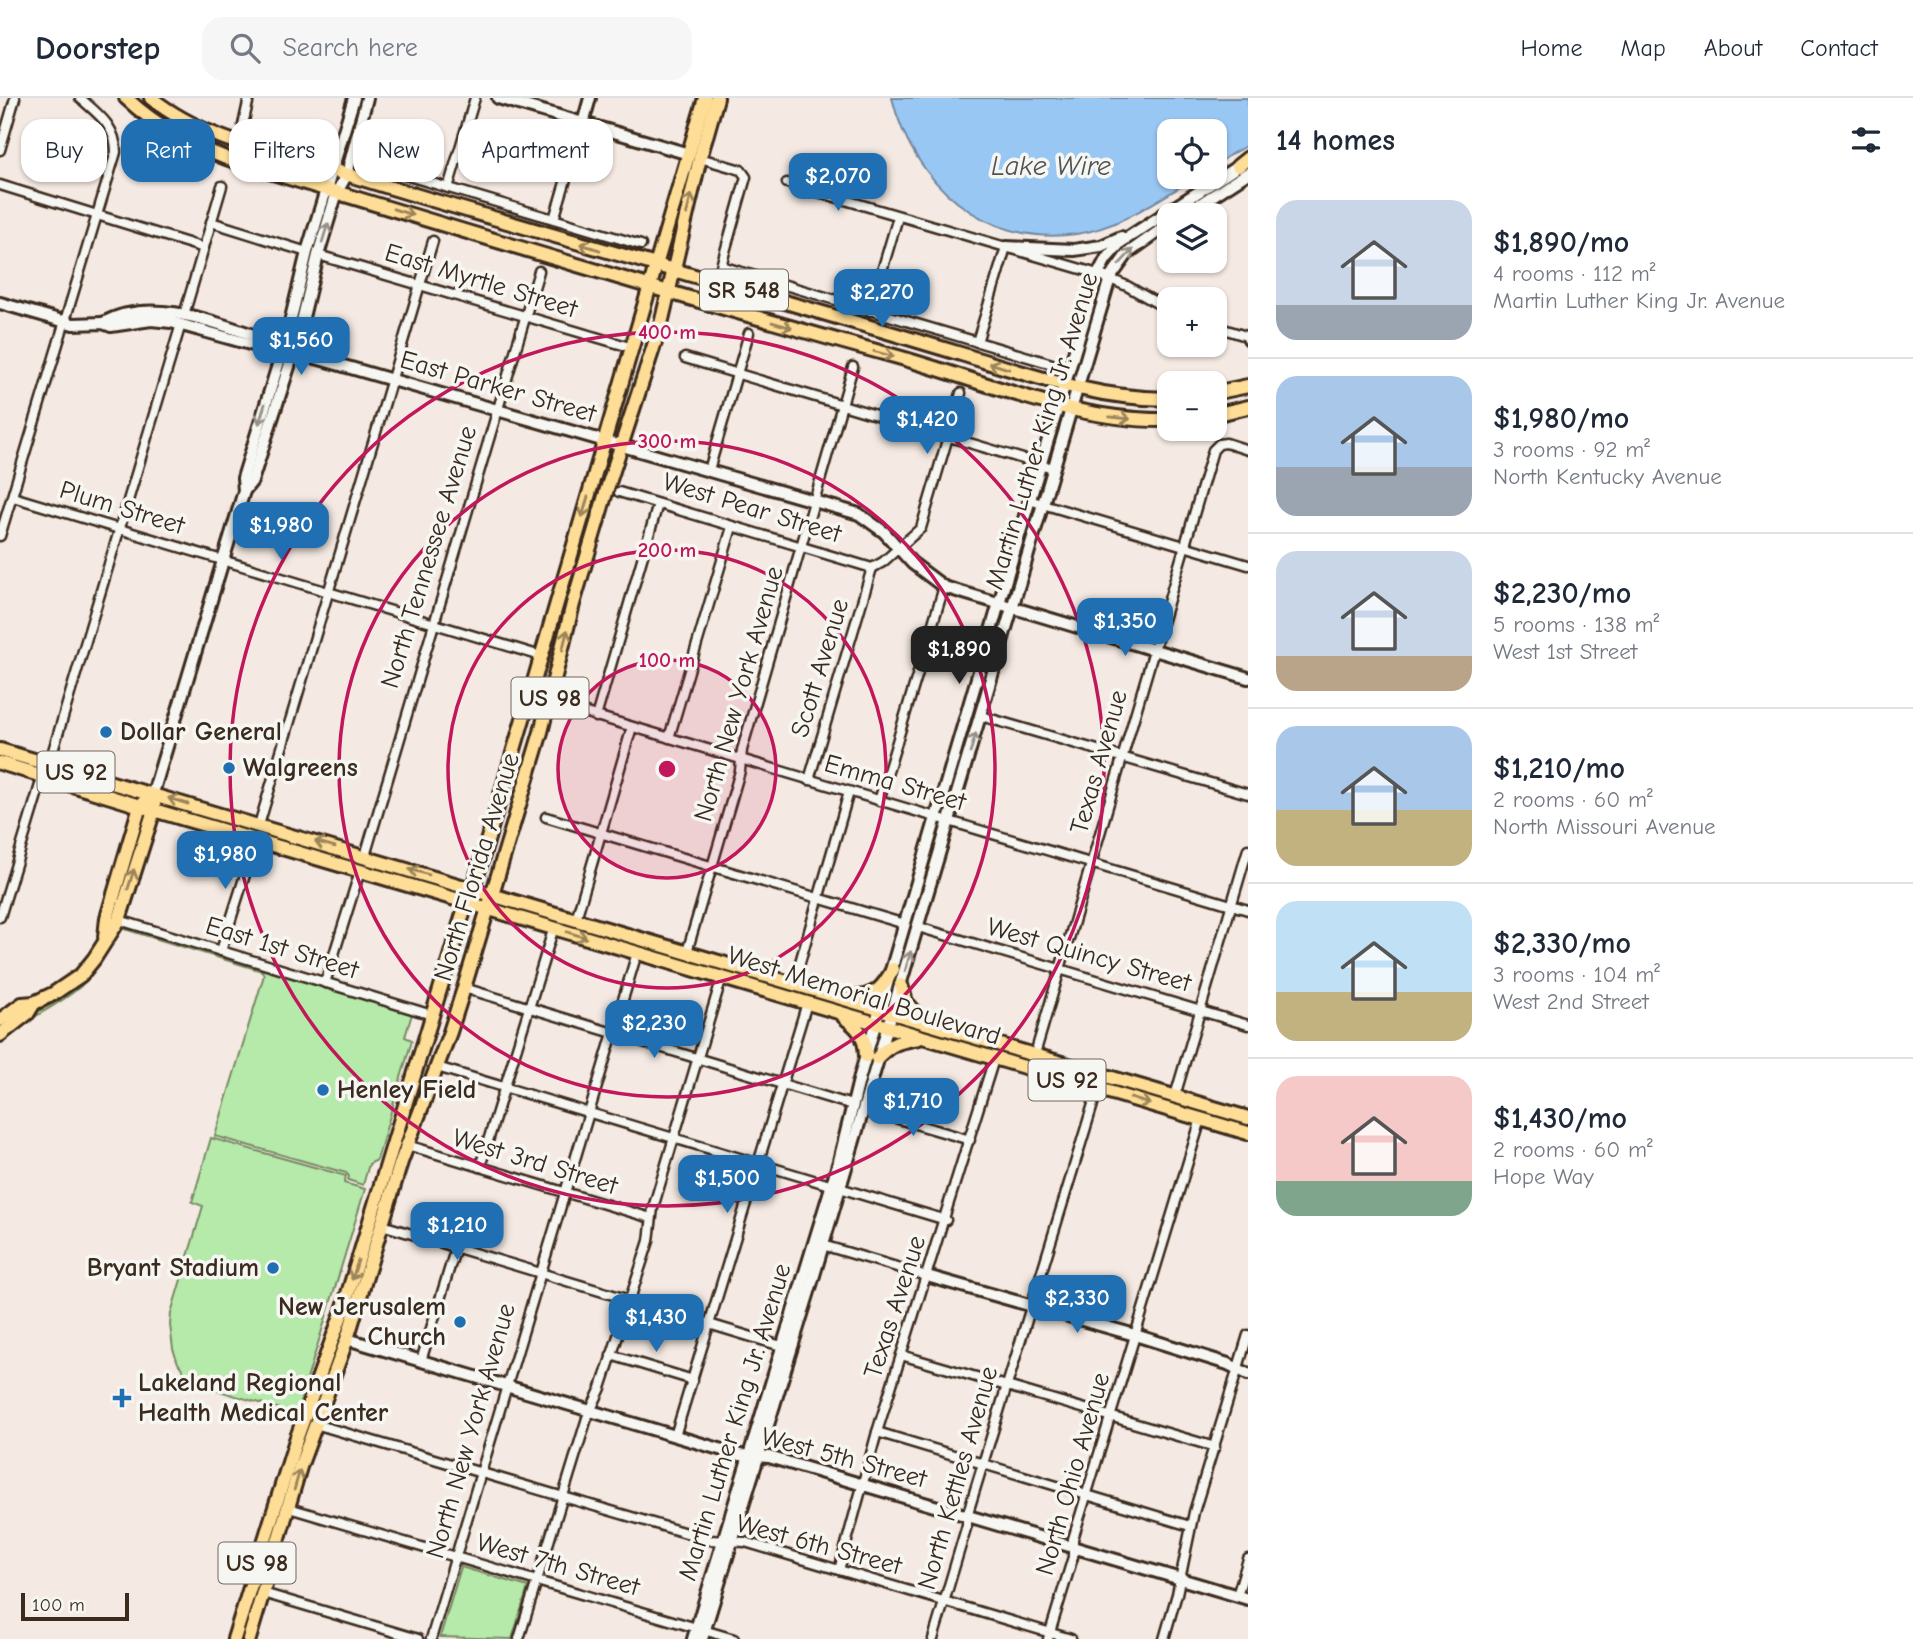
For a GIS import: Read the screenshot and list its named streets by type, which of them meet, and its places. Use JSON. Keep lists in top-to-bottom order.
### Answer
{
  "streets": {
    "main road": [
      "SR 548",
      "US 98",
      "US 92",
      "North Florida Avenue",
      "West Memorial Boulevard"
    ],
    "street": [
      "East Myrtle Street",
      "East Parker Street",
      "Martin Luther King Jr. Avenue",
      "Plum Street",
      "West Pear Street",
      "North Tennessee Avenue",
      "Scott Avenue",
      "North New York Avenue",
      "Texas Avenue",
      "Emma Street",
      "East 1st Street",
      "West Quincy Street",
      "West 3rd Street",
      "West 5th Street",
      "North Ohio Avenue",
      "North Kettles Avenue",
      "West 6th Street",
      "West 7th Street"
    ]
  },
  "crossings": [
    ["East Myrtle Street", "North Tennessee Avenue"],
    ["East Myrtle Street", "North Florida Avenue"],
    ["SR 548", "Martin Luther King Jr. Avenue"],
    ["SR 548", "North Florida Avenue"],
    ["East Parker Street", "North Tennessee Avenue"],
    ["East Parker Street", "North New York Avenue"],
    ["East Parker Street", "North Florida Avenue"],
    ["Martin Luther King Jr. Avenue", "Emma Street"],
    ["Martin Luther King Jr. Avenue", "West Quincy Street"],
    ["Martin Luther King Jr. Avenue", "West Memorial Boulevard"],
    ["Martin Luther King Jr. Avenue", "West 5th Street"],
    ["Martin Luther King Jr. Avenue", "West 6th Street"],
    ["Martin Luther King Jr. Avenue", "West 7th Street"],
    ["Plum Street", "North Tennessee Avenue"],
    ["Plum Street", "North Florida Avenue"],
    ["West Pear Street", "Scott Avenue"],
    ["West Pear Street", "North New York Avenue"],
    ["North Tennessee Avenue", "US 92"],
    ["Scott Avenue", "Emma Street"],
    ["North New York Avenue", "Emma Street"],
    ["North New York Avenue", "West Memorial Boulevard"],
    ["North New York Avenue", "West 3rd Street"],
    ["North New York Avenue", "West 5th Street"],
    ["North New York Avenue", "West 6th Street"],
    ["North New York Avenue", "West 7th Street"],
    ["Texas Avenue", "Emma Street"],
    ["Texas Avenue", "West Quincy Street"],
    ["Texas Avenue", "West Memorial Boulevard"],
    ["Texas Avenue", "West 5th Street"],
    ["Texas Avenue", "West 6th Street"],
    ["US 92", "North Florida Avenue"],
    ["US 92", "West Memorial Boulevard"],
    ["Emma Street", "North Florida Avenue"],
    ["North Florida Avenue", "East 1st Street"],
    ["North Florida Avenue", "West Memorial Boulevard"],
    ["North Florida Avenue", "West 3rd Street"],
    ["North Florida Avenue", "West 5th Street"],
    ["North Florida Avenue", "West 6th Street"],
    ["North Florida Avenue", "West 7th Street"],
    ["West Memorial Boulevard", "North Ohio Avenue"],
    ["West Memorial Boulevard", "North Kettles Avenue"],
    ["West 5th Street", "North Ohio Avenue"],
    ["West 5th Street", "North Kettles Avenue"],
    ["North Ohio Avenue", "West 6th Street"],
    ["North Kettles Avenue", "West 6th Street"]
  ],
  "water": ["Lake Wire"],
  "places": {
    "other": [
      "Dollar General",
      "Walgreens",
      "Henley Field",
      "Bryant Stadium",
      "New Jerusalem Church"
    ],
    "health": ["Lakeland Regional Health Medical Center"]
  },
  "scale_bar": "100 m",
  "page": {
    "header": "Doorstep",
    "search": "Search here",
    "nav": [
      "Home",
      "Map",
      "About",
      "Contact"
    ],
    "heading": "14 homes",
    "map_buttons": ["+", "−"],
    "chip": [
      "Buy",
      "Rent",
      "Filters",
      "New",
      "Apartment"
    ],
    "price": [
      "$2,070",
      "$2,270",
      "$1,560",
      "$1,420",
      "$1,980",
      "$1,350",
      "$1,890",
      "$1,980",
      "$2,230",
      "$1,710",
      "$1,500",
      "$1,210",
      "$2,330",
      "$1,430"
    ],
    "list": [
      {
        "name": "$1,890/mo",
        "note": "4 rooms · 112 m² · Martin Luther King Jr. Avenue"
      },
      {
        "name": "$1,980/mo",
        "note": "3 rooms · 92 m² · North Kentucky Avenue"
      },
      {
        "name": "$2,230/mo",
        "note": "5 rooms · 138 m² · West 1st Street"
      },
      {
        "name": "$1,210/mo",
        "note": "2 rooms · 60 m² · North Missouri Avenue"
      },
      {
        "name": "$2,330/mo",
        "note": "3 rooms · 104 m² · West 2nd Street"
      },
      {
        "name": "$1,430/mo",
        "note": "2 rooms · 60 m² · Hope Way"
      }
    ],
    "scale": "100 m"
  },
  "rings": [
    "400 m",
    "300 m",
    "200 m",
    "100 m"
  ]
}
